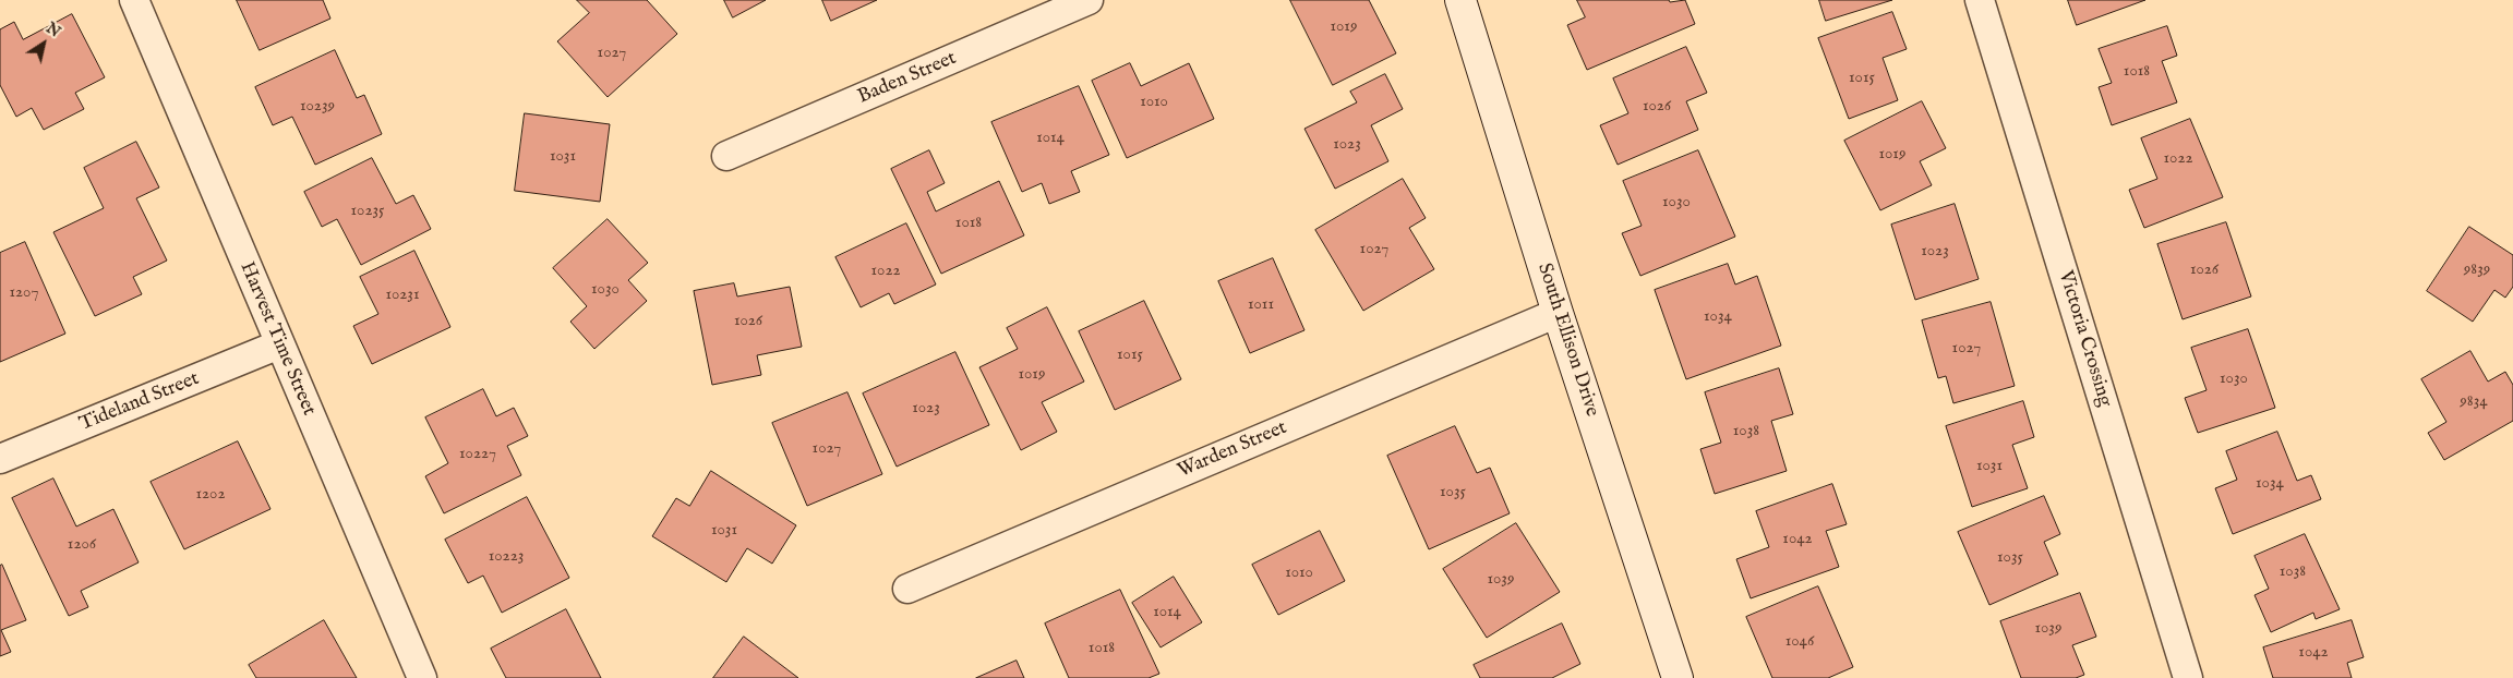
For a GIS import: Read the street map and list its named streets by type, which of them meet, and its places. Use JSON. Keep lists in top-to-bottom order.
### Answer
{
  "streets": {
    "street": [
      "Baden Street",
      "Harvest Time Street",
      "Victoria Crossing",
      "South Ellison Drive",
      "Tideland Street",
      "Warden Street"
    ]
  },
  "crossings": [
    ["Harvest Time Street", "Tideland Street"],
    ["South Ellison Drive", "Warden Street"]
  ],
  "house_numbers": [
    "1019",
    "1027",
    "1018",
    "1015",
    "1010",
    "10239",
    "1026",
    "1014",
    "1023",
    "1019",
    "1031",
    "1022",
    "1030",
    "10235",
    "1018",
    "1027",
    "1023",
    "1026",
    "9839",
    "1022",
    "1030",
    "1207",
    "10231",
    "1011",
    "1034",
    "1026",
    "1027",
    "1015",
    "1019",
    "1030",
    "9834",
    "1023",
    "1038",
    "1027",
    "10227",
    "1031",
    "1034",
    "1035",
    "1202",
    "1031",
    "1042",
    "1206",
    "10223",
    "1035",
    "1038",
    "1010",
    "1039",
    "1014",
    "1039",
    "1046",
    "1018",
    "1042"
  ],
  "north": "top right"
}
